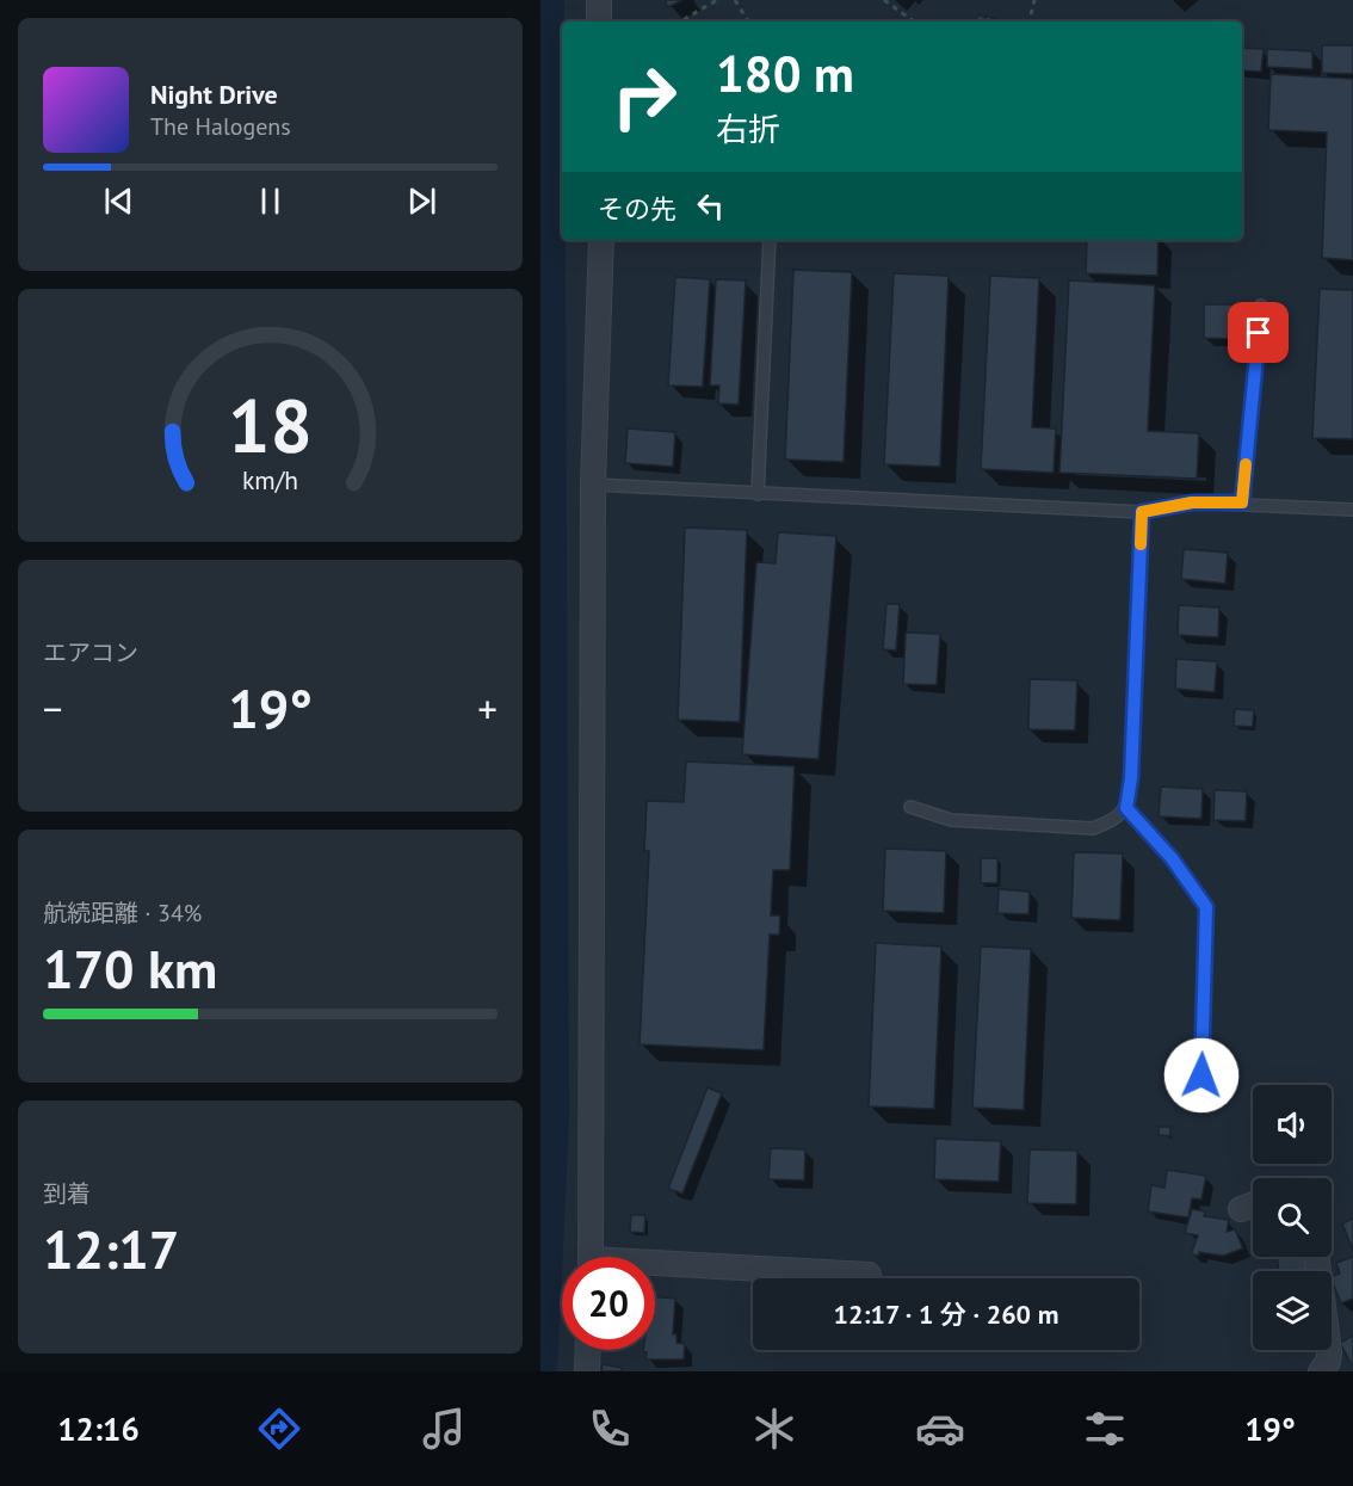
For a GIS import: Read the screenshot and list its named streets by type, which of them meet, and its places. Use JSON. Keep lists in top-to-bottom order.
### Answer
{
  "page": {
    "turn": ["180 m", "右折"],
    "song": ["Night Drive", "The Halogens"],
    "then": "その先",
    "tile": [
      "エアコン",
      ["航続距離 · 34%", "170 km"],
      ["到着", "12:17"]
    ],
    "heat": ["−", "19°", "+"],
    "limit": "20",
    "trip": "12:17 · 1 分 · 260 m",
    "tabs": ["12:16", "19°"],
    "gauge": ["18", "km/h"]
  }
}
